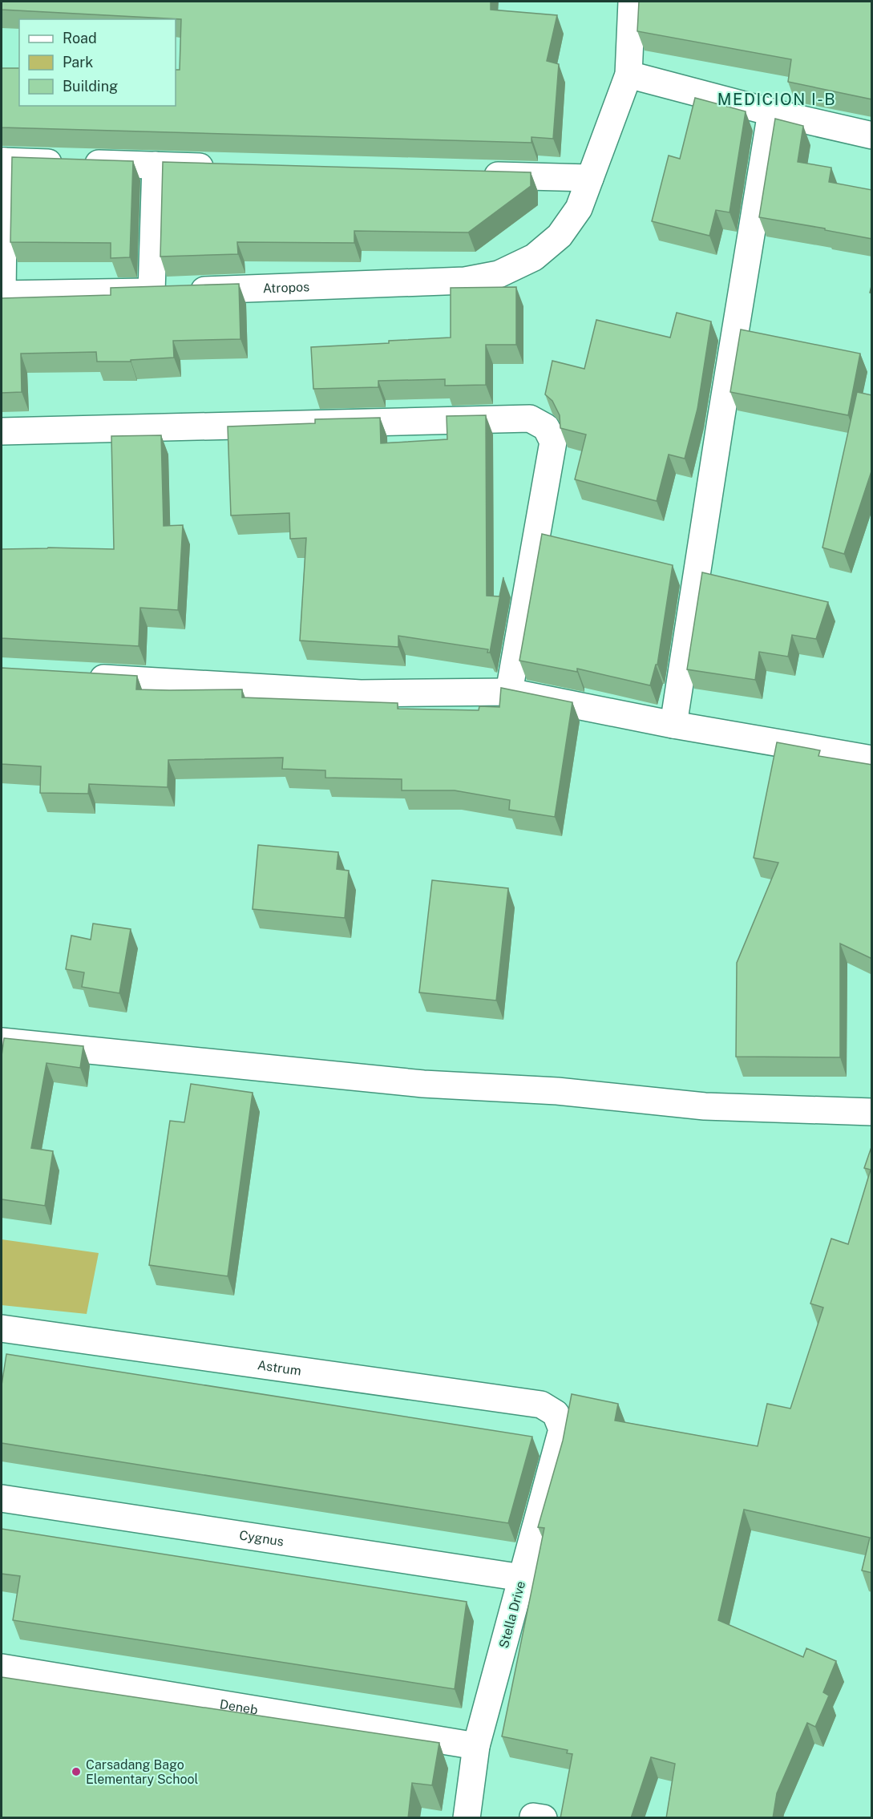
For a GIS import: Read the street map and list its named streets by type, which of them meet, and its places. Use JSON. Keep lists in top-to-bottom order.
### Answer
{
  "streets": {
    "street": [
      "Atropos",
      "Astrum",
      "Cygnus",
      "Stella Drive",
      "Deneb"
    ]
  },
  "crossings": [
    ["Astrum", "Stella Drive"],
    ["Cygnus", "Stella Drive"],
    ["Stella Drive", "Deneb"]
  ],
  "districts": ["MEDICION I-B"],
  "places": ["Carsadang Bago Elementary School"],
  "legend": ["Road", "Park", "Building"]
}
